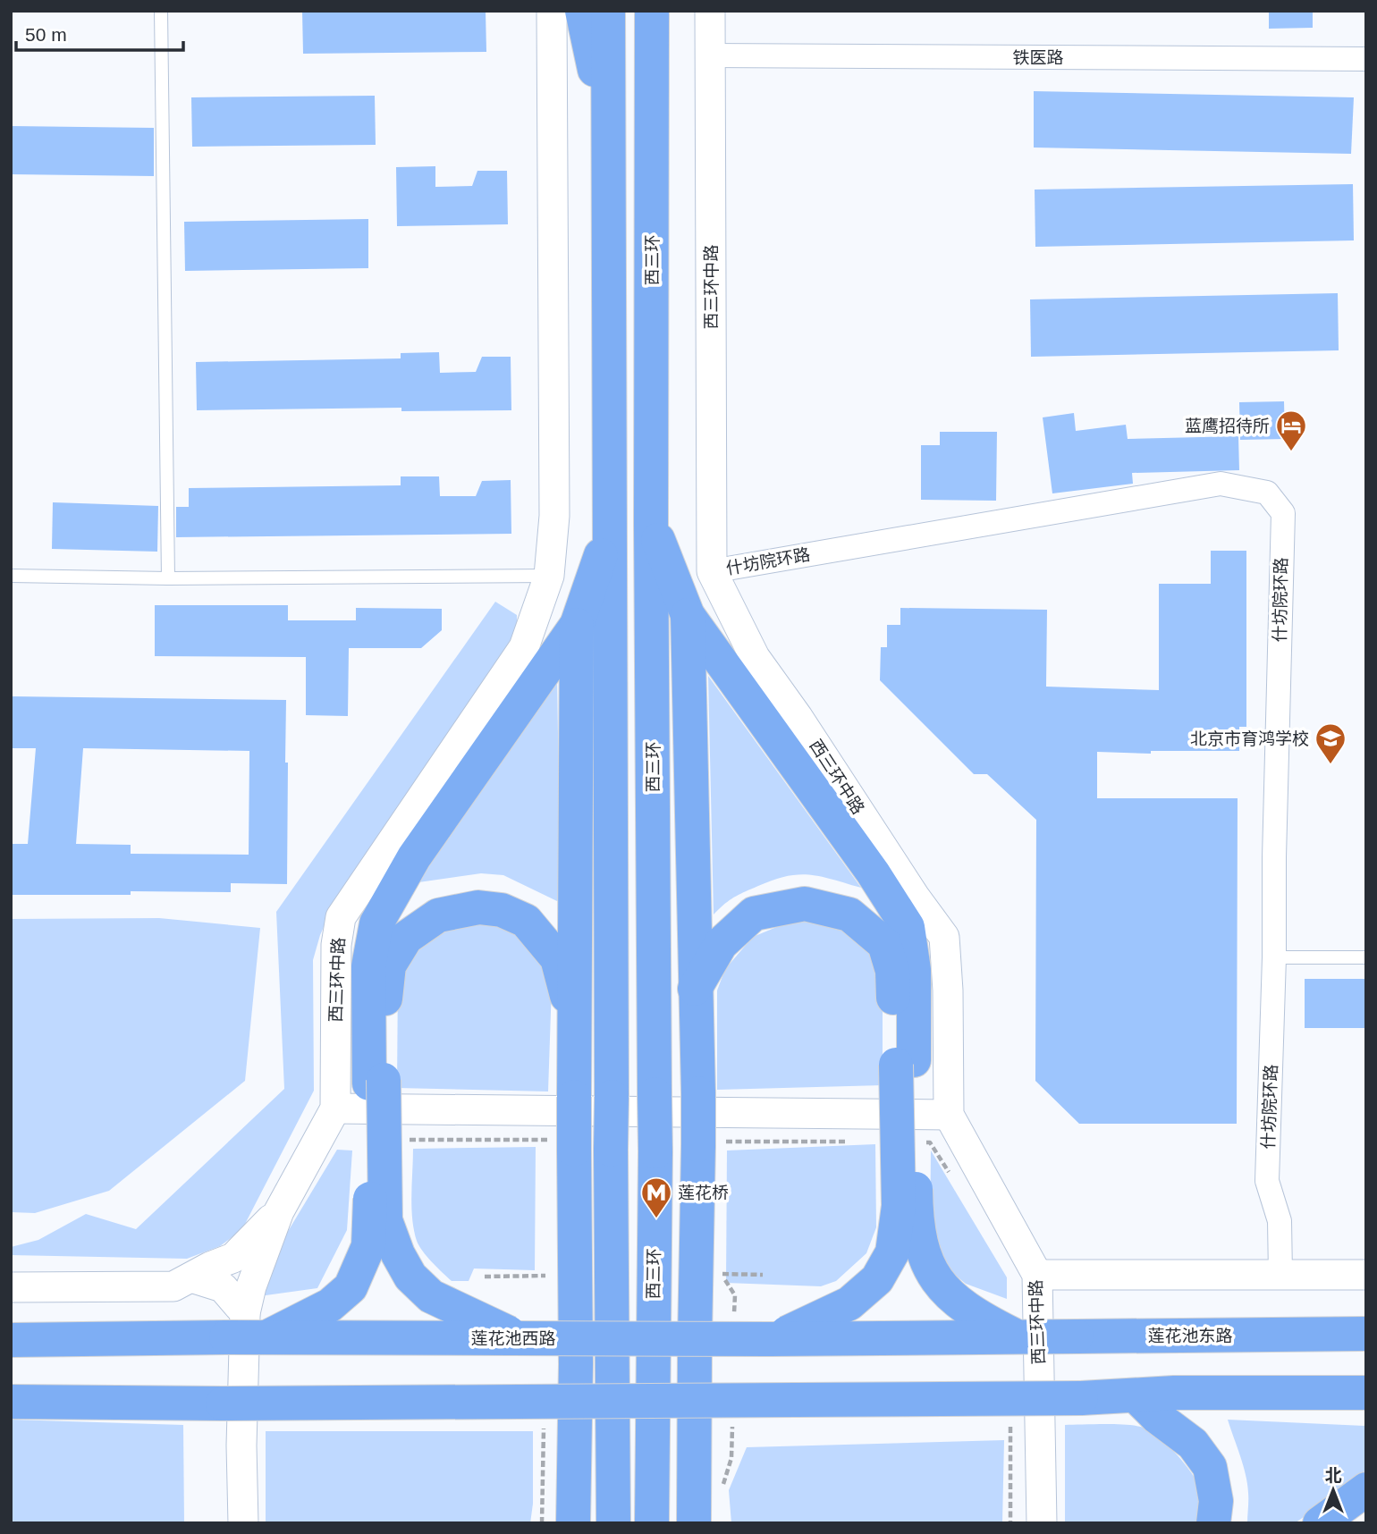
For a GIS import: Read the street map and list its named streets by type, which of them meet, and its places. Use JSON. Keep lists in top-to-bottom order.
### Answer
{
  "streets": {
    "highway": ["西三环", "莲花池东路", "莲花池西路"],
    "street": ["铁医路", "西三环中路", "什坊院环路"]
  },
  "crossings": [
    ["铁医路", "西三环中路"],
    ["西三环中路", "什坊院环路"],
    ["西三环中路", "莲花池西路"],
    ["莲花池东路", "莲花池西路"]
  ],
  "places": {
    "hotel": ["蓝鹰招待所"],
    "school or university": ["北京市育鸿学校"],
    "metro station": ["莲花桥"]
  },
  "scale_bar": "50 m",
  "north": "top"
}
